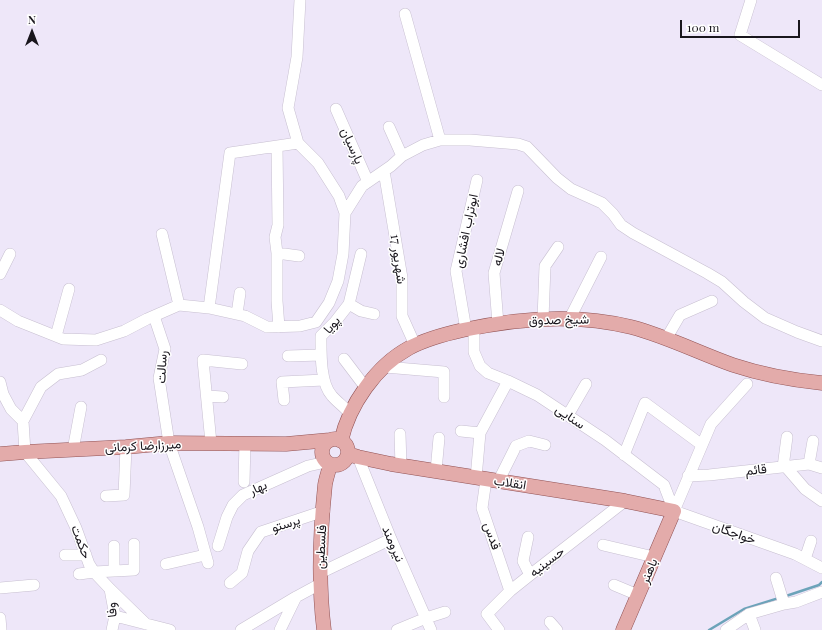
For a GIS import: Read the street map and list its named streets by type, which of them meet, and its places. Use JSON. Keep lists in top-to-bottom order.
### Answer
{
  "streets": {
    "main road": [
      "شیخ صدوق",
      "میرزارضا کرمانی",
      "انقلاب",
      "فلسطین",
      "باهنر"
    ],
    "street": [
      "پارسیان",
      "ابوتراب افشاری",
      "لاله",
      "17 شهریور",
      "پویا",
      "رسالت",
      "سنایی",
      "قائم",
      "بهار",
      "پرستو",
      "خواجگان",
      "قدس",
      "حکمت",
      "نیرومند",
      "حسینیه",
      "وفا"
    ]
  },
  "crossings": [
    ["ابوتراب افشاری", "شیخ صدوق"],
    ["ابوتراب افشاری", "سنایی"],
    ["لاله", "شیخ صدوق"],
    ["17 شهریور", "شیخ صدوق"],
    ["شیخ صدوق", "پویا"],
    ["شیخ صدوق", "سنایی"],
    ["شیخ صدوق", "انقلاب"],
    ["شیخ صدوق", "نیرومند"],
    ["شیخ صدوق", "فلسطین"],
    ["رسالت", "میرزارضا کرمانی"],
    ["سنایی", "انقلاب"],
    ["سنایی", "خواجگان"],
    ["سنایی", "باهنر"],
    ["میرزارضا کرمانی", "انقلاب"],
    ["میرزارضا کرمانی", "حکمت"],
    ["انقلاب", "خواجگان"],
    ["انقلاب", "قدس"],
    ["انقلاب", "نیرومند"],
    ["انقلاب", "فلسطین"],
    ["انقلاب", "حسینیه"],
    ["انقلاب", "باهنر"],
    ["بهار", "فلسطین"],
    ["پرستو", "فلسطین"],
    ["خواجگان", "باهنر"],
    ["قدس", "حسینیه"],
    ["حکمت", "وفا"],
    ["نیرومند", "فلسطین"]
  ],
  "scale_bar": "100 m",
  "north": "top"
}
